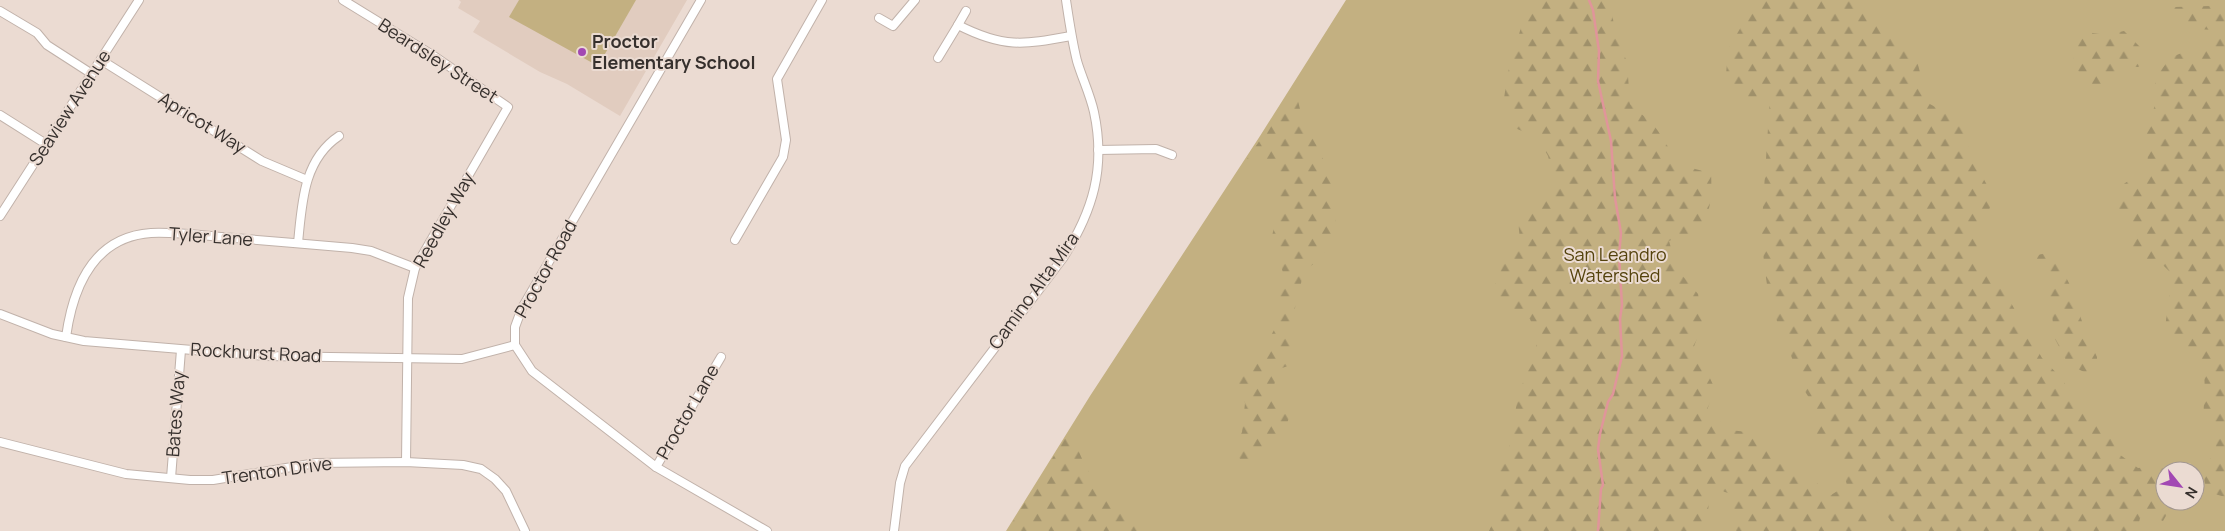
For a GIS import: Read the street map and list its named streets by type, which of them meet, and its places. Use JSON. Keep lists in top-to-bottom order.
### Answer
{
  "streets": {
    "street": [
      "Beardsley Street",
      "Seaview Avenue",
      "Apricot Way",
      "Reedley Way",
      "Tyler Lane",
      "Proctor Road",
      "Camino Alta Mira",
      "Rockhurst Road",
      "Proctor Lane",
      "Bates Way",
      "Trenton Drive"
    ]
  },
  "crossings": [
    ["Beardsley Street", "Reedley Way"],
    ["Seaview Avenue", "Apricot Way"],
    ["Reedley Way", "Tyler Lane"],
    ["Reedley Way", "Rockhurst Road"],
    ["Reedley Way", "Trenton Drive"],
    ["Tyler Lane", "Rockhurst Road"],
    ["Proctor Road", "Rockhurst Road"],
    ["Rockhurst Road", "Bates Way"],
    ["Bates Way", "Trenton Drive"]
  ],
  "parks": ["San Leandro Watershed"],
  "places": ["Proctor Elementary School"],
  "north": "bottom right"
}
